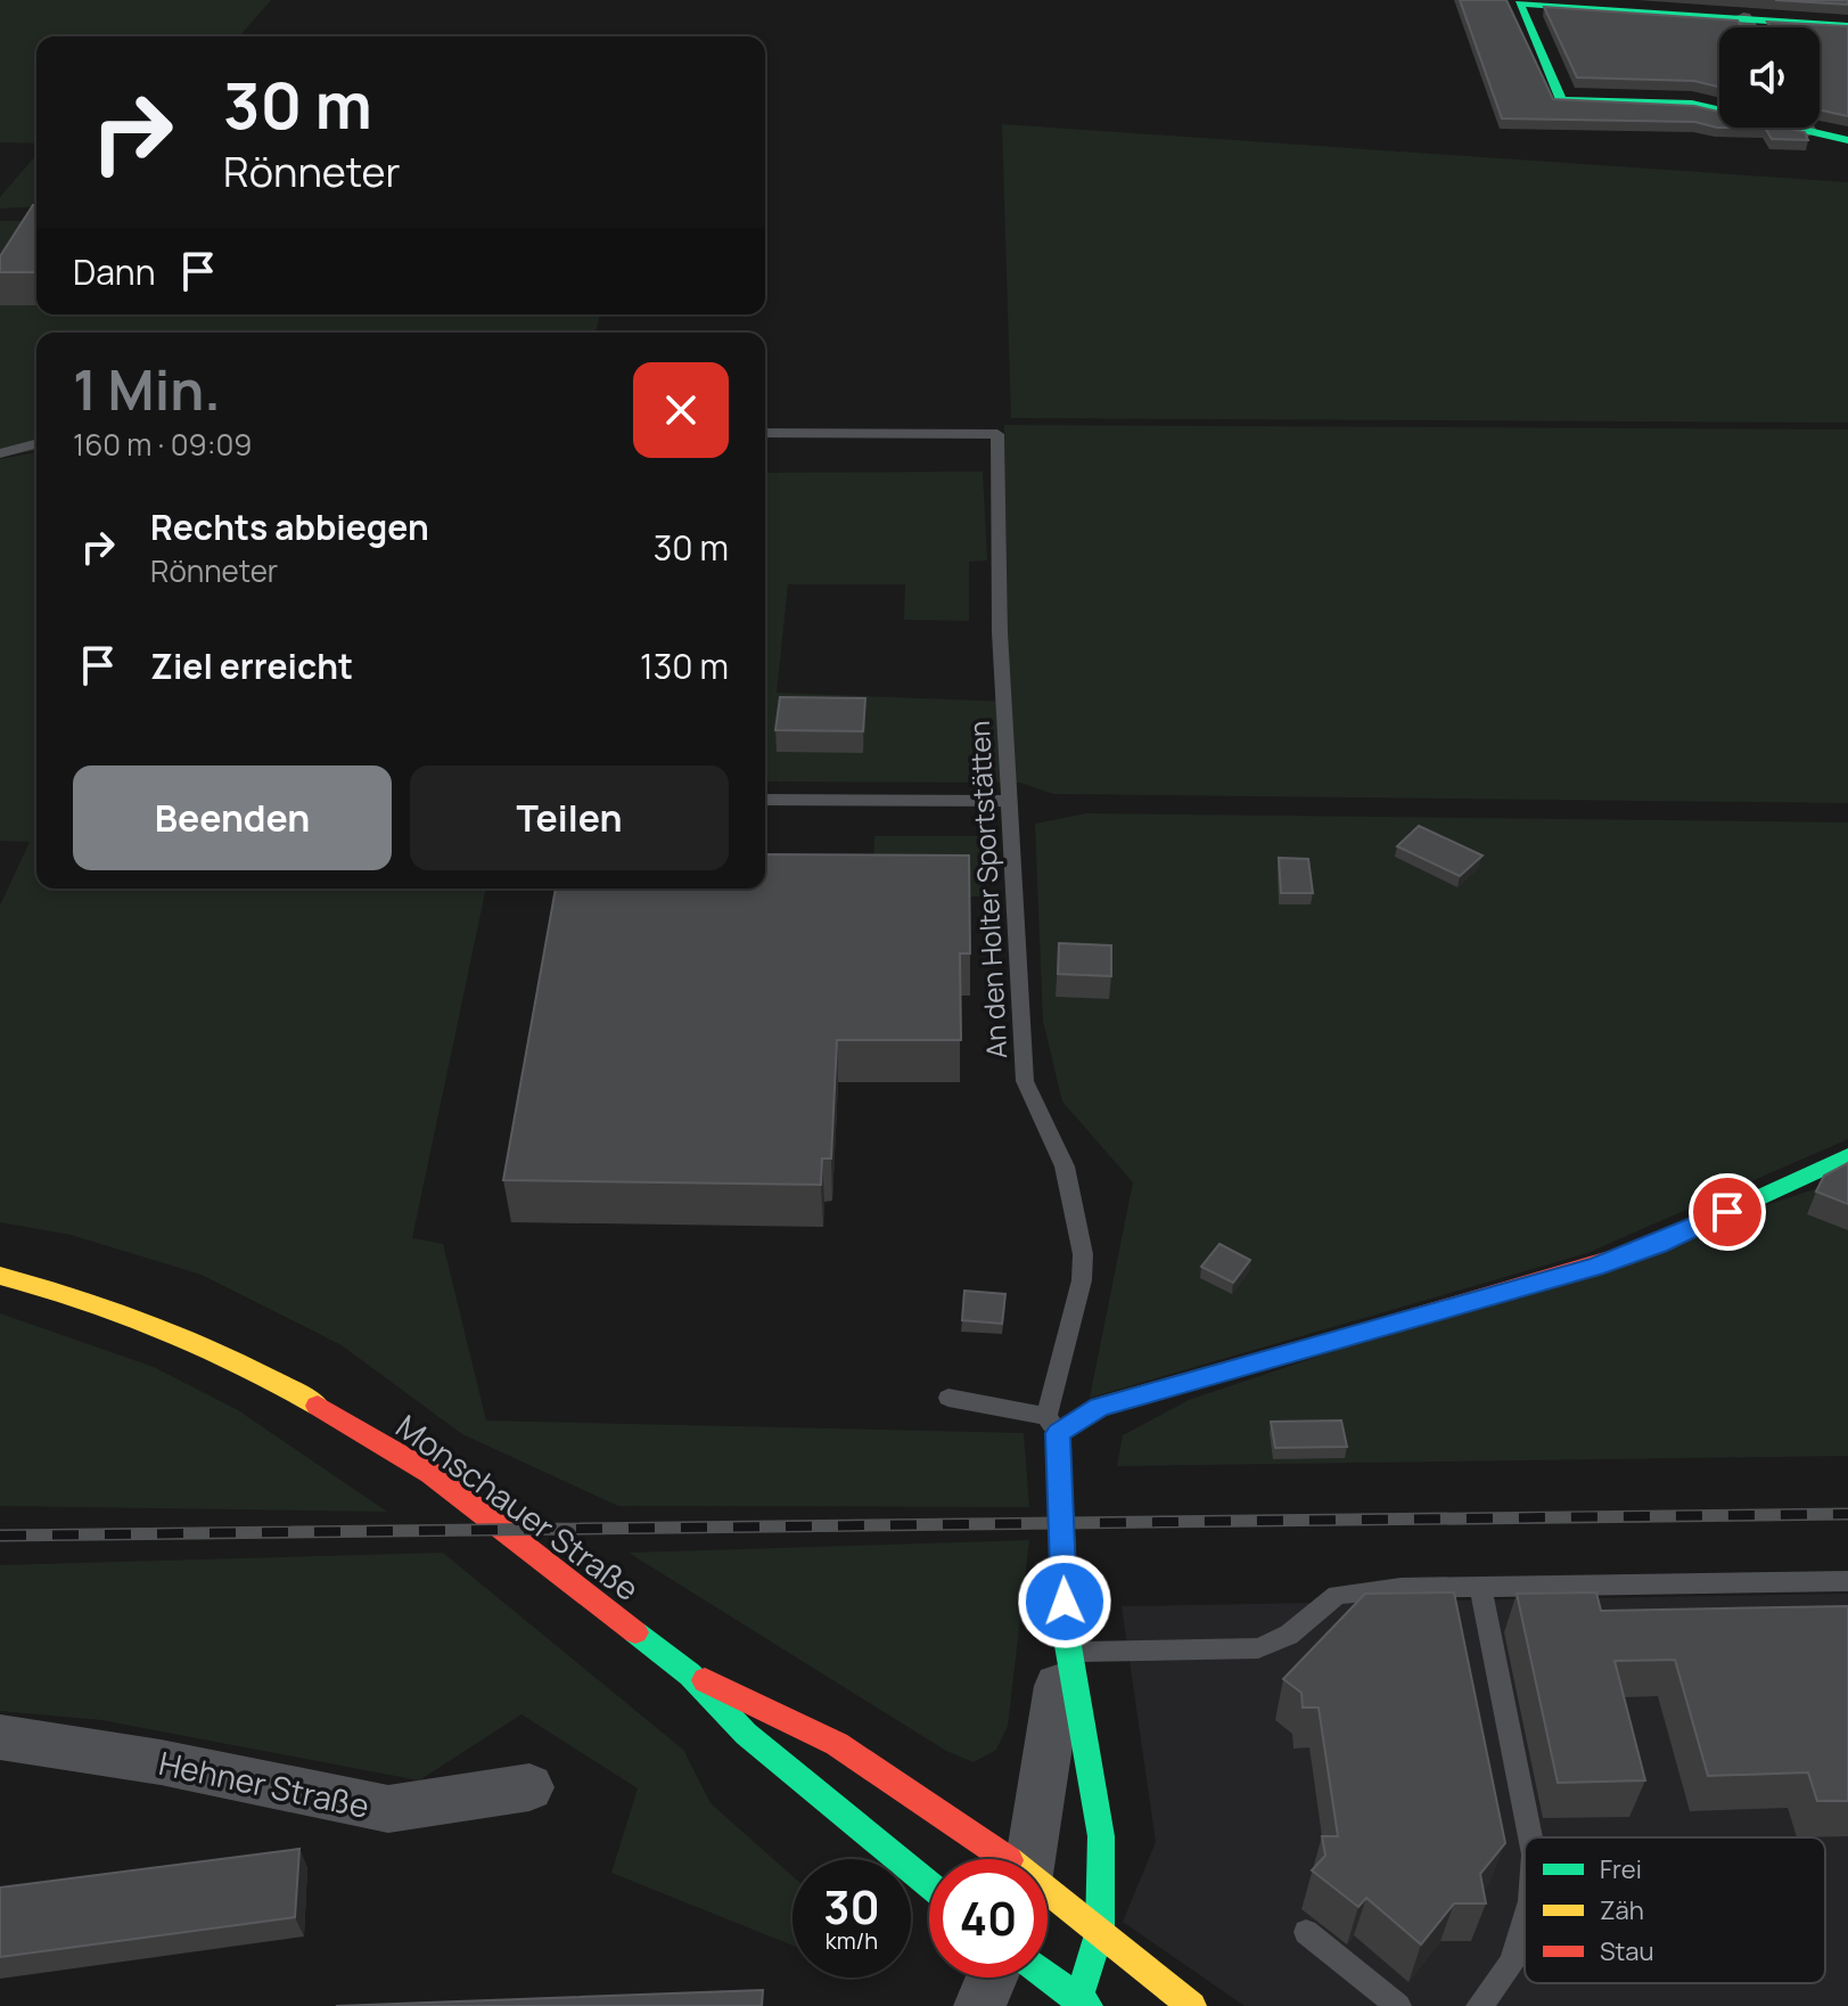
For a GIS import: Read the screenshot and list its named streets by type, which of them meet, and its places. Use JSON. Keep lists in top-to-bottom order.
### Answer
{
  "streets": {
    "street": ["Monschauer Straße", "Hehner Straße"],
    "lane": ["An den Holter Sportstätten"]
  },
  "legend": ["Frei", "Zäh", "Stau"],
  "page": {
    "turn": ["30 m", "Rönneter"],
    "then": "Dann",
    "heading": ["1 Min.", "160 m · 09:09"],
    "list": [
      {
        "name": "Rechts abbiegen",
        "note": "Rönneter",
        "value": "30 m"
      },
      {
        "name": "Ziel erreicht",
        "value": "130 m"
      }
    ],
    "buttons": ["Beenden", "Teilen"],
    "speed": "30 km/h",
    "limit": "40"
  }
}
